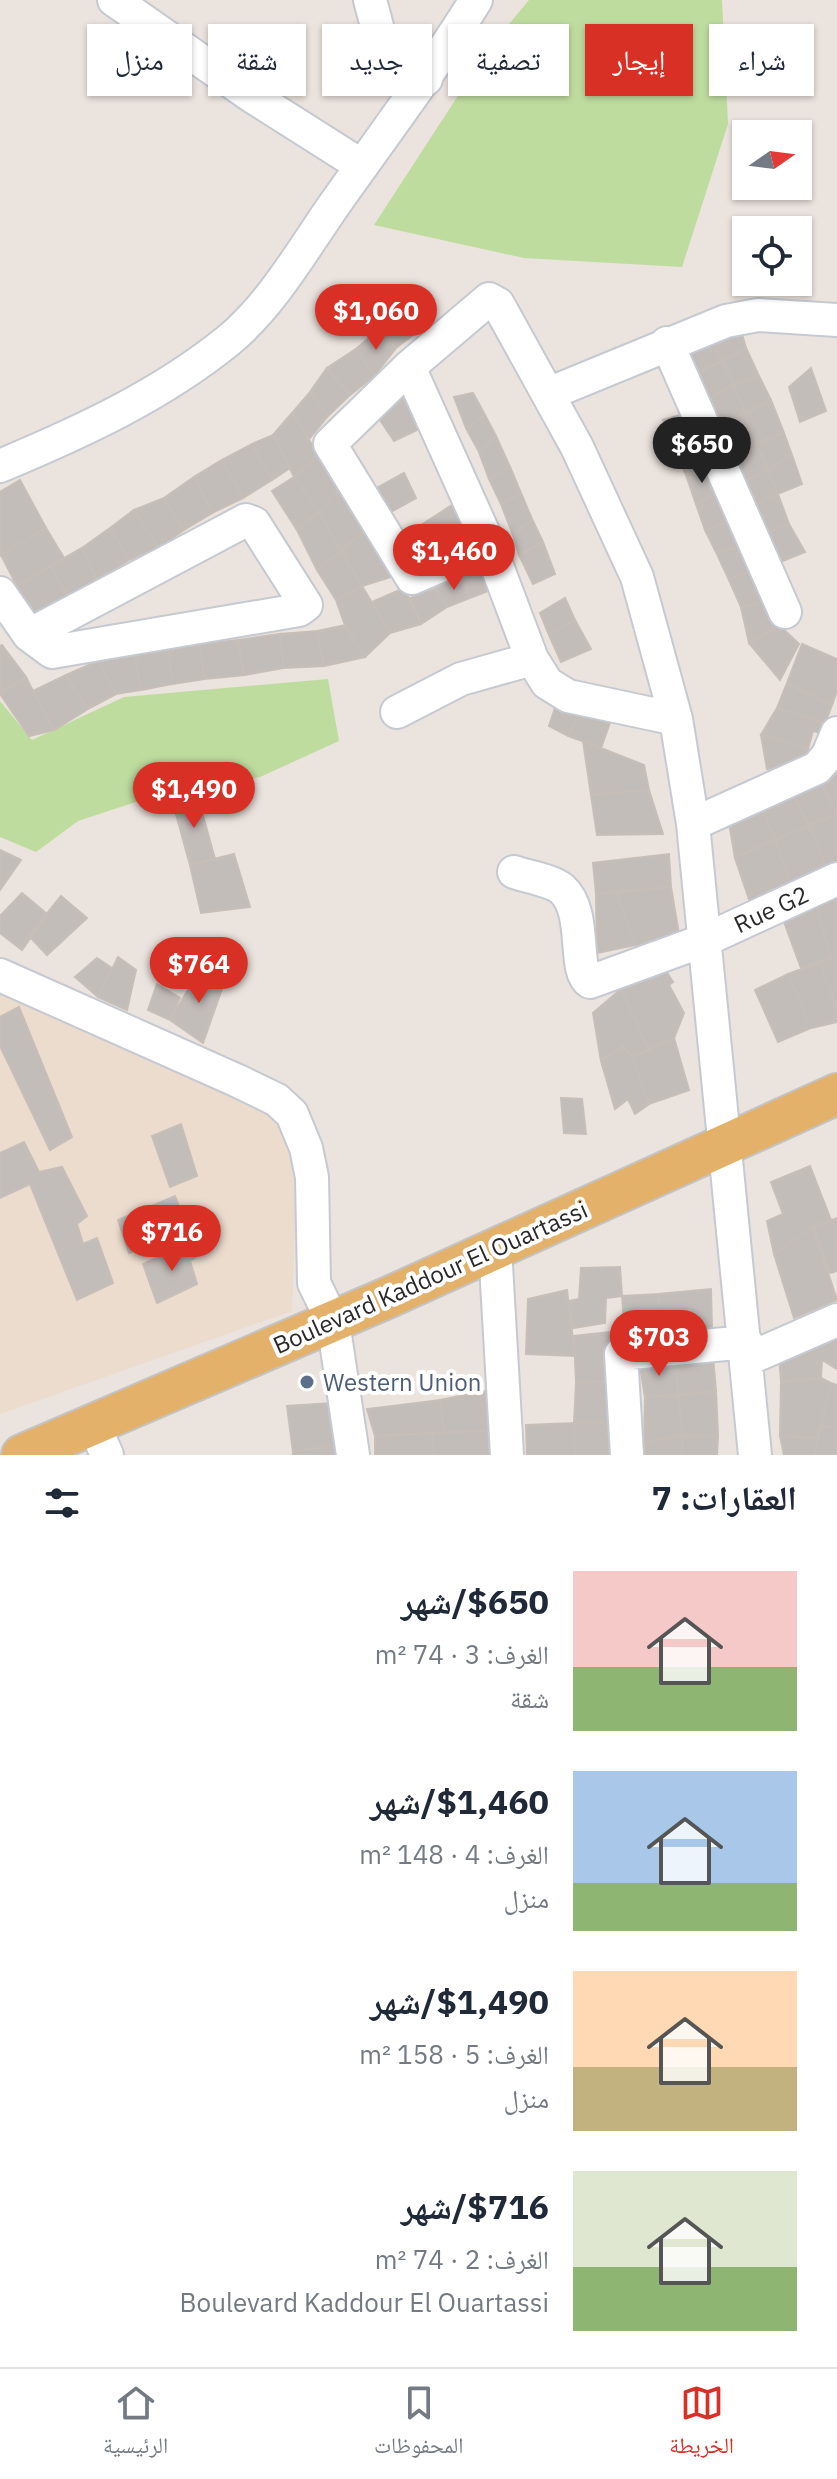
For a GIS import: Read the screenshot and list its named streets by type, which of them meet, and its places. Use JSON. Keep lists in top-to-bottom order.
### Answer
{
  "streets": {
    "main road": ["Boulevard Kaddour El Ouartassi"],
    "street": ["Rue G2"]
  },
  "places": ["Western Union"],
  "north": "right",
  "page": {
    "chip": [
      "شراء",
      "إيجار",
      "تصفية",
      "جديد",
      "شقة",
      "منزل"
    ],
    "price": [
      "$1,060",
      "$650",
      "$1,460",
      "$1,490",
      "$764",
      "$716",
      "$703"
    ],
    "heading": "العقارات: 7",
    "list": [
      {
        "name": "$650/شهر",
        "note": "الغرف: 3 · 74 m² · شقة"
      },
      {
        "name": "$1,460/شهر",
        "note": "الغرف: 4 · 148 m² · منزل"
      },
      {
        "name": "$1,490/شهر",
        "note": "الغرف: 5 · 158 m² · منزل"
      },
      {
        "name": "$716/شهر",
        "note": "الغرف: 2 · 74 m² · Boulevard Kaddour El Ouartassi"
      }
    ],
    "tabs": ["الخريطة", "المحفوظات", "الرئيسية"]
  }
}
